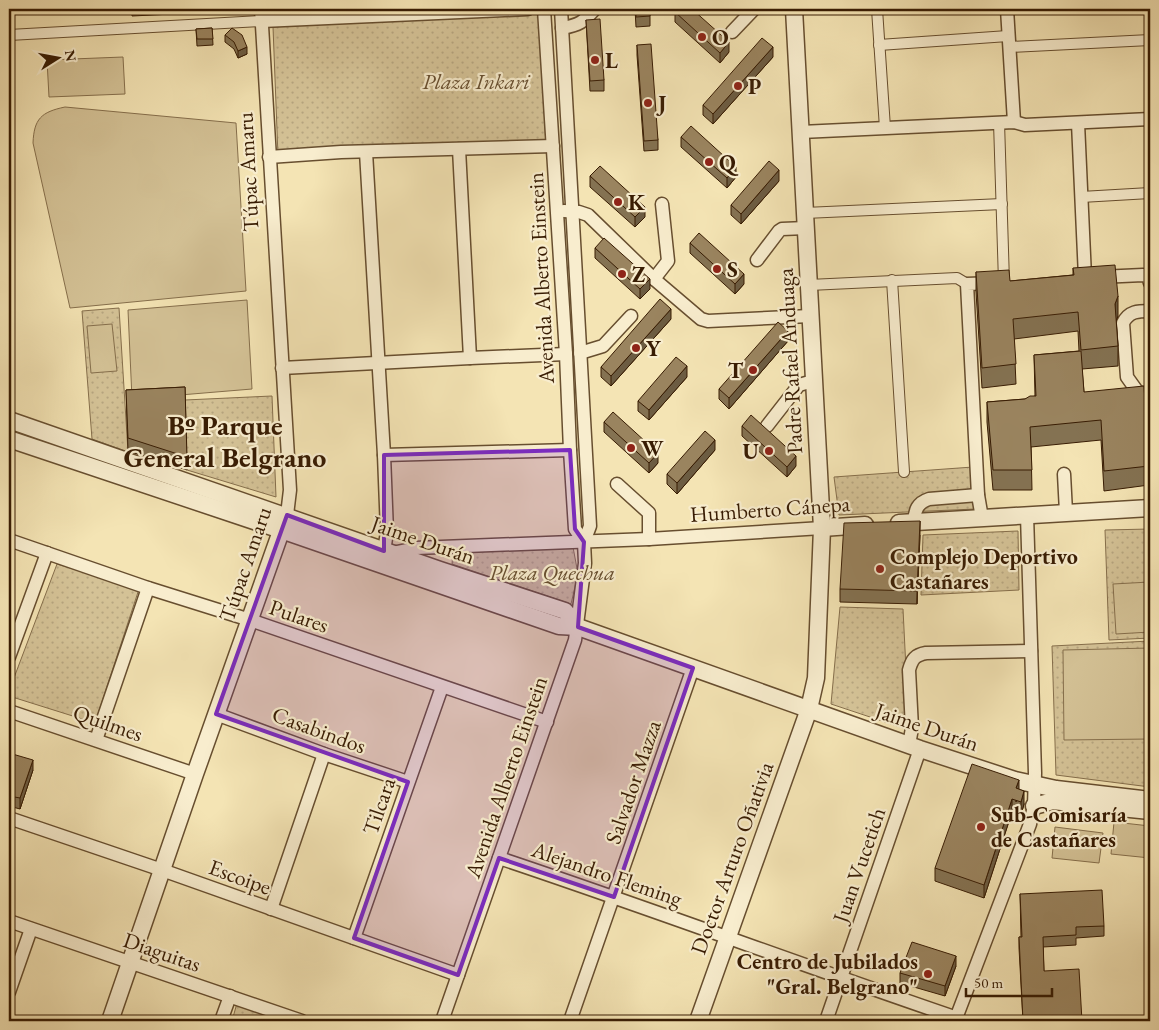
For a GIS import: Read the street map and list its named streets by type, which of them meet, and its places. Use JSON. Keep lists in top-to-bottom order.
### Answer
{
  "streets": {
    "street": [
      "Túpac Amaru",
      "Avenida Alberto Einstein",
      "Padre Rafael Anduaga",
      "Humberto Cánepa",
      "Jaime Durán",
      "Pulares",
      "Quilmes",
      "Casabindos",
      "Salvador Mazza",
      "Tilcara",
      "Doctor Arturo Oñativia",
      "Juan Vucetich",
      "Alejandro Fleming",
      "Escoipe",
      "Diaguitas"
    ]
  },
  "crossings": [
    ["Túpac Amaru", "Jaime Durán"],
    ["Túpac Amaru", "Pulares"],
    ["Túpac Amaru", "Quilmes"],
    ["Túpac Amaru", "Casabindos"],
    ["Túpac Amaru", "Escoipe"],
    ["Túpac Amaru", "Diaguitas"],
    ["Avenida Alberto Einstein", "Humberto Cánepa"],
    ["Avenida Alberto Einstein", "Jaime Durán"],
    ["Avenida Alberto Einstein", "Pulares"],
    ["Avenida Alberto Einstein", "Alejandro Fleming"],
    ["Avenida Alberto Einstein", "Escoipe"],
    ["Padre Rafael Anduaga", "Humberto Cánepa"],
    ["Padre Rafael Anduaga", "Jaime Durán"],
    ["Padre Rafael Anduaga", "Doctor Arturo Oñativia"],
    ["Humberto Cánepa", "Jaime Durán"],
    ["Jaime Durán", "Salvador Mazza"],
    ["Jaime Durán", "Doctor Arturo Oñativia"],
    ["Jaime Durán", "Juan Vucetich"],
    ["Pulares", "Tilcara"],
    ["Casabindos", "Tilcara"],
    ["Salvador Mazza", "Alejandro Fleming"],
    ["Tilcara", "Escoipe"],
    ["Doctor Arturo Oñativia", "Alejandro Fleming"],
    ["Juan Vucetich", "Alejandro Fleming"]
  ],
  "districts": ["Bº Parque General Belgrano"],
  "parks": ["Plaza Inkari", "Plaza Quechua"],
  "places": [
    "O",
    "L",
    "P",
    "J",
    "Q",
    "K",
    "S",
    "Z",
    "Y",
    "T",
    "W",
    "U",
    "Complejo Deportivo Castañares",
    "Sub-Comisaría de Castañares",
    "Centro de Jubilados \"Gral. Belgrano\""
  ],
  "scale_bar": "50 m",
  "north": "right"
}
